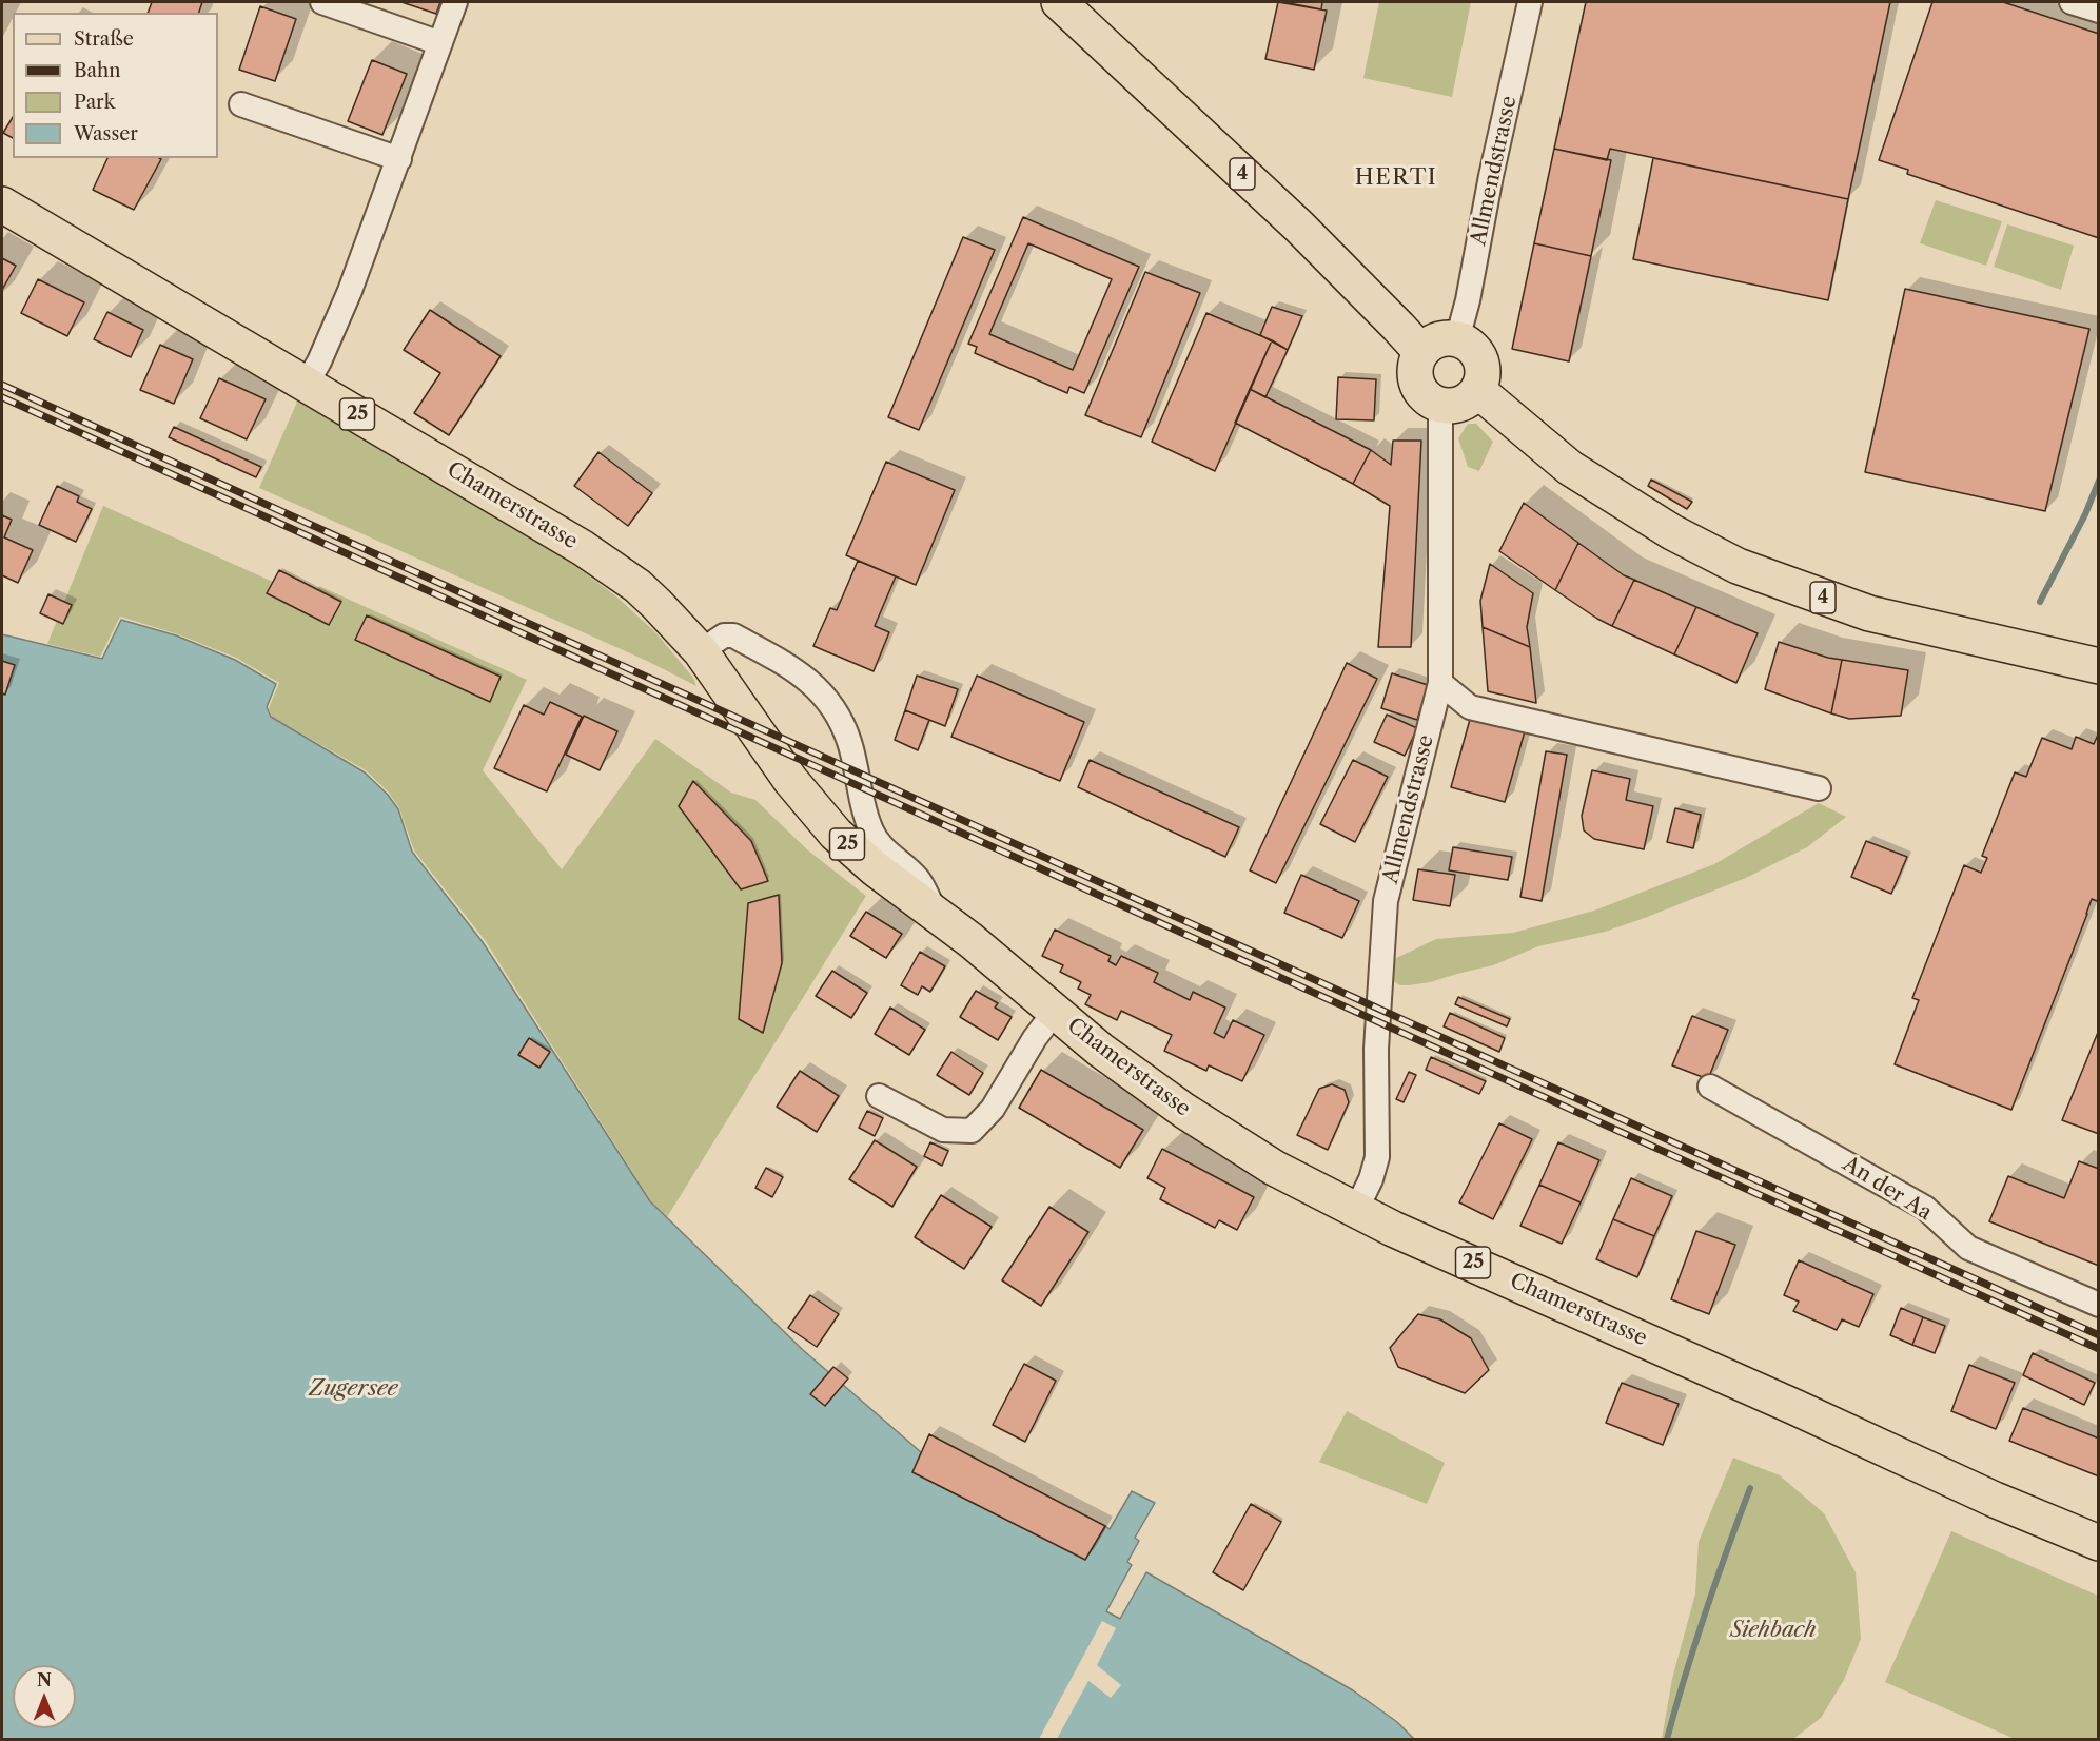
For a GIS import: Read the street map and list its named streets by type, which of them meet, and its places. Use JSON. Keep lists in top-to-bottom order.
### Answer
{
  "streets": {
    "main road": ["4", "25", "Chamerstrasse"],
    "street": ["Allmendstrasse", "An der Aa"]
  },
  "crossings": [
    ["Allmendstrasse", "4"],
    ["Allmendstrasse", "Chamerstrasse"]
  ],
  "districts": ["HERTI"],
  "water": ["Zugersee"],
  "parks": ["Siehbach"],
  "legend": [
    "Straße",
    "Bahn",
    "Park",
    "Wasser"
  ],
  "north": "top"
}
